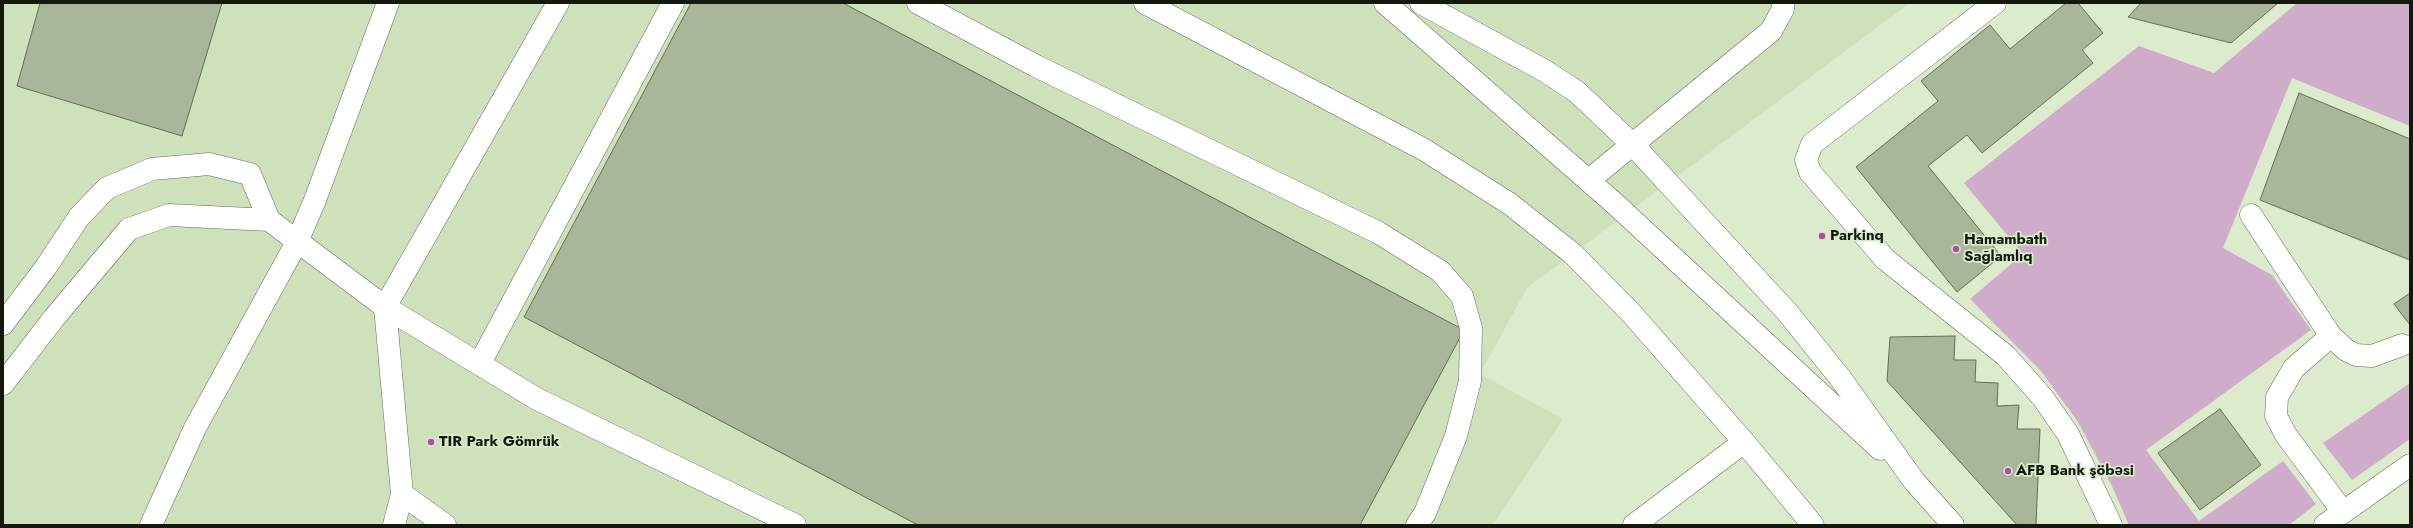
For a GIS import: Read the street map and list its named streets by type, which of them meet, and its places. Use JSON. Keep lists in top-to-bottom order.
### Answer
{
  "places": [
    "Parkinq",
    "Hamambath Sağlamlıq",
    "TIR Park Gömrük",
    "AFB Bank şöbəsi"
  ]
}
